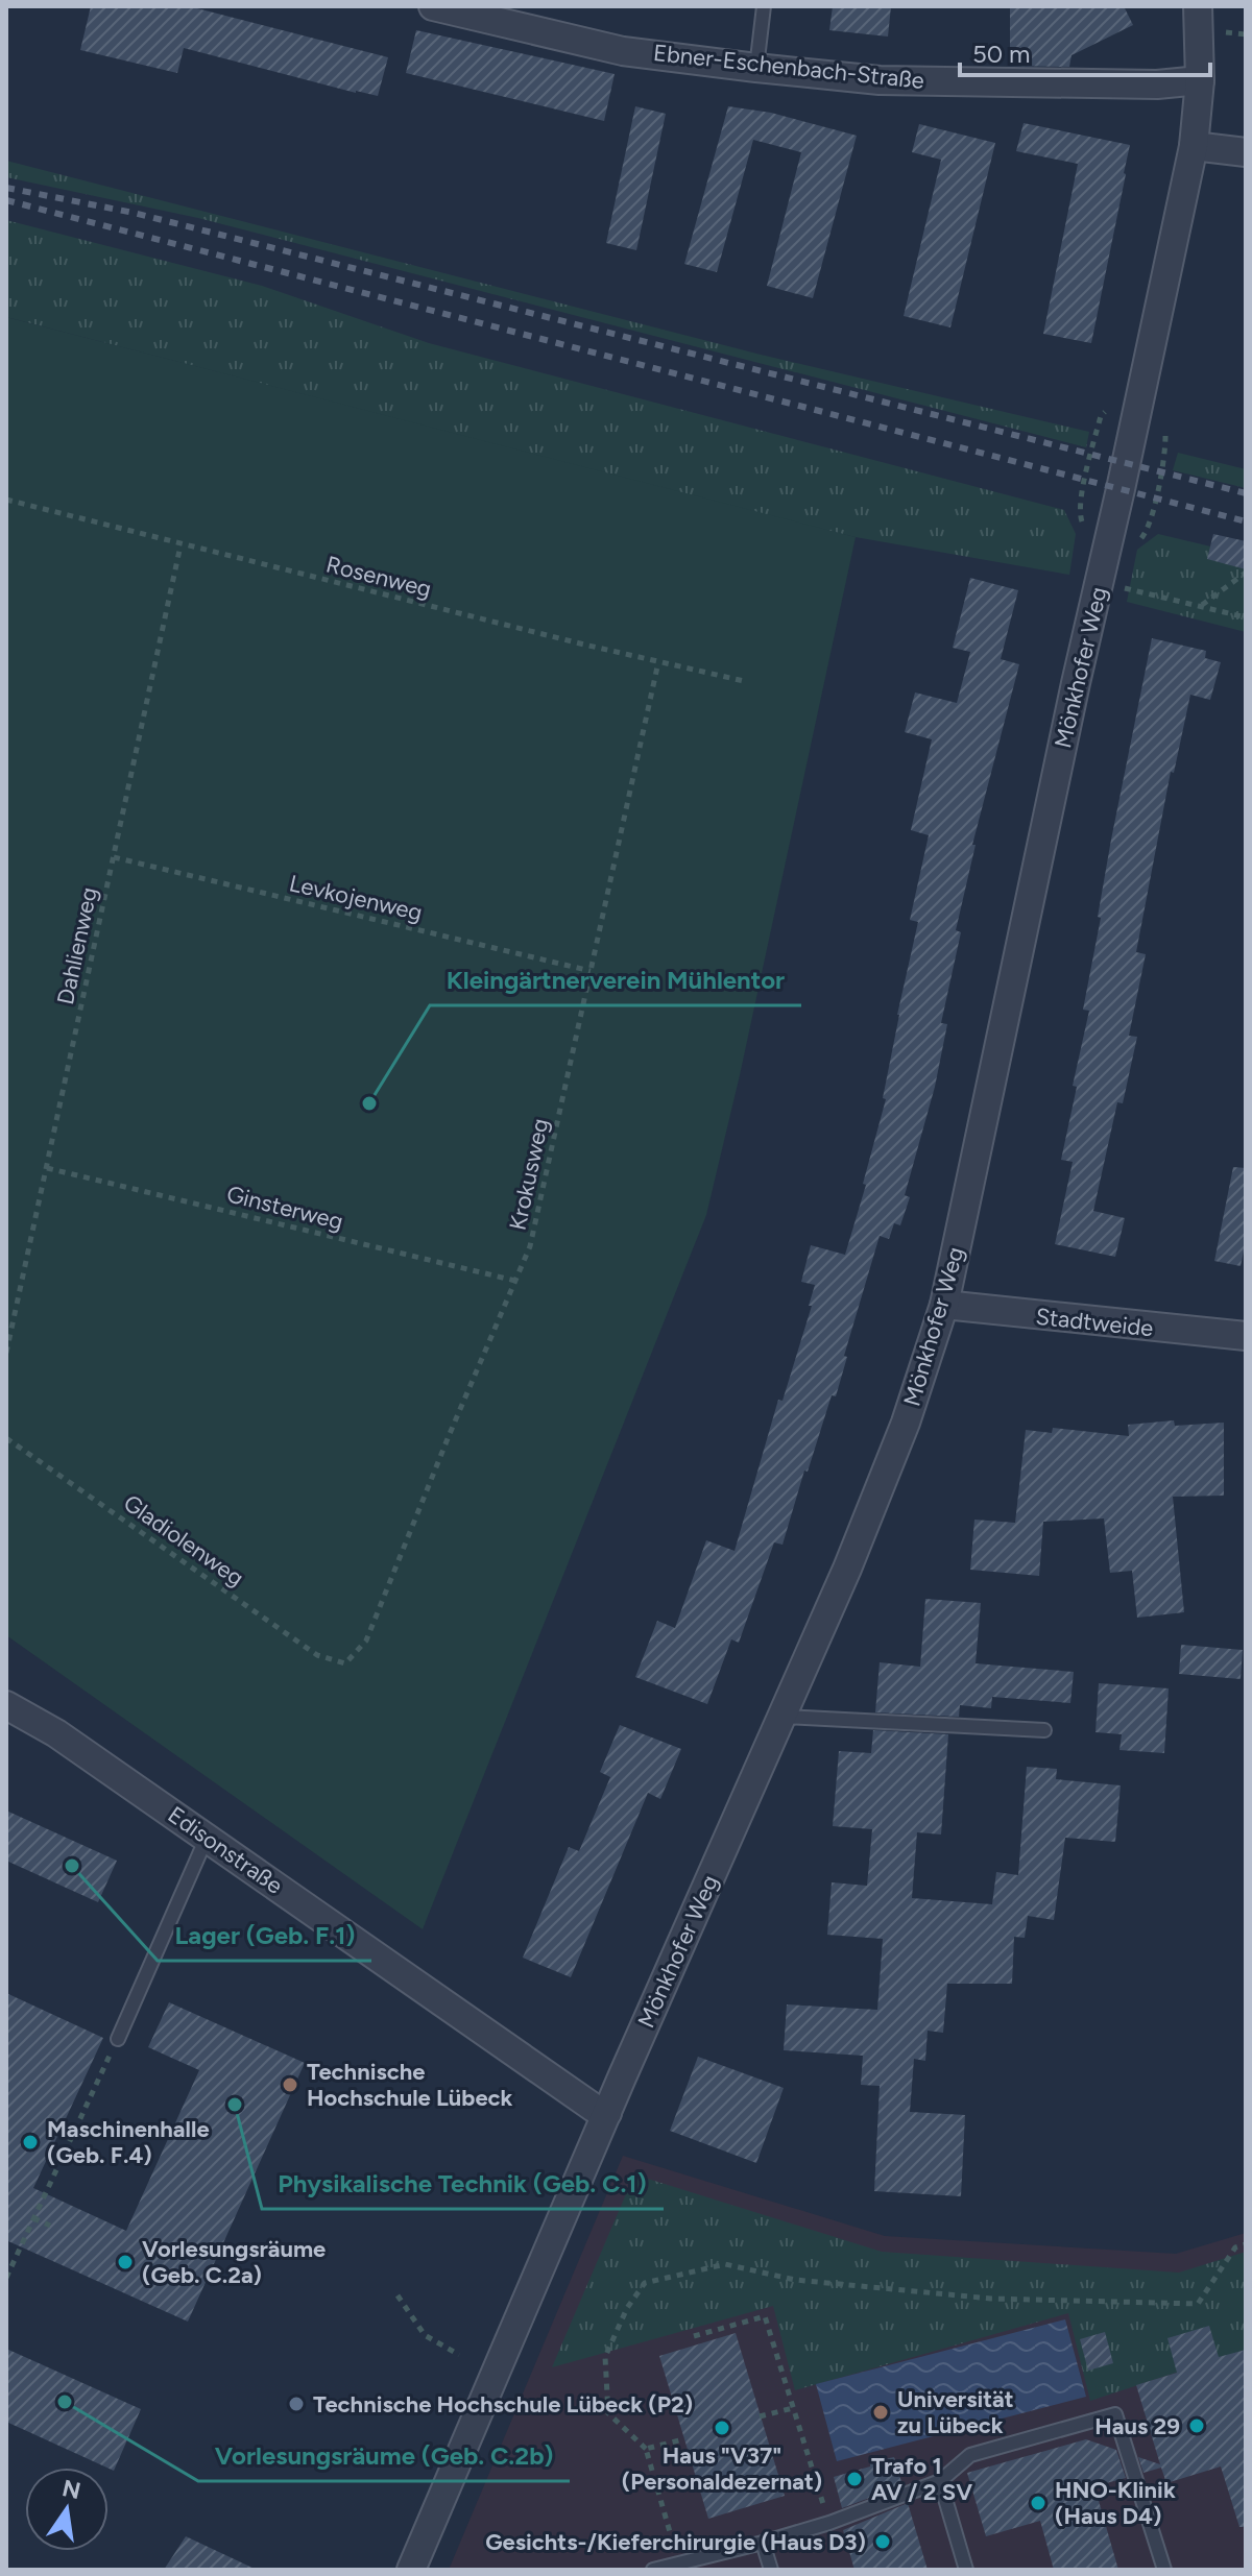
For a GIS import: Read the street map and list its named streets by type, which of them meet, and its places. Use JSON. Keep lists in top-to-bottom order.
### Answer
{
  "streets": {
    "street": [
      "Ebner-Eschenbach-Straße",
      "Mönkhofer Weg",
      "Stadtweide",
      "Edisonstraße"
    ],
    "path": [
      "Rosenweg",
      "Levkojenweg",
      "Dahlienweg",
      "Krokusweg",
      "Ginsterweg",
      "Gladiolenweg"
    ]
  },
  "crossings": [
    ["Ebner-Eschenbach-Straße", "Mönkhofer Weg"],
    ["Rosenweg", "Dahlienweg"],
    ["Rosenweg", "Krokusweg"],
    ["Mönkhofer Weg", "Stadtweide"],
    ["Mönkhofer Weg", "Edisonstraße"],
    ["Levkojenweg", "Dahlienweg"],
    ["Levkojenweg", "Krokusweg"],
    ["Dahlienweg", "Ginsterweg"],
    ["Krokusweg", "Ginsterweg"],
    ["Krokusweg", "Gladiolenweg"]
  ],
  "places": [
    "Kleingärtnerverein Mühlentor",
    "Lager (Geb. F.1)",
    "Technische Hochschule Lübeck",
    "Physikalische Technik (Geb. C.1)",
    "Maschinenhalle (Geb. F.4)",
    "Vorlesungsräume (Geb. C.2a)",
    "Vorlesungsräume (Geb. C.2b)",
    "Technische Hochschule Lübeck (P2)",
    "Universität zu Lübeck",
    "Haus 29",
    "Haus \"V37\" (Personaldezernat)",
    "Trafo 1 AV / 2 SV",
    "HNO-Klinik (Haus D4)",
    "Gesichts-/Kieferchirurgie (Haus D3)"
  ],
  "scale_bar": "50 m",
  "north": "top"
}
